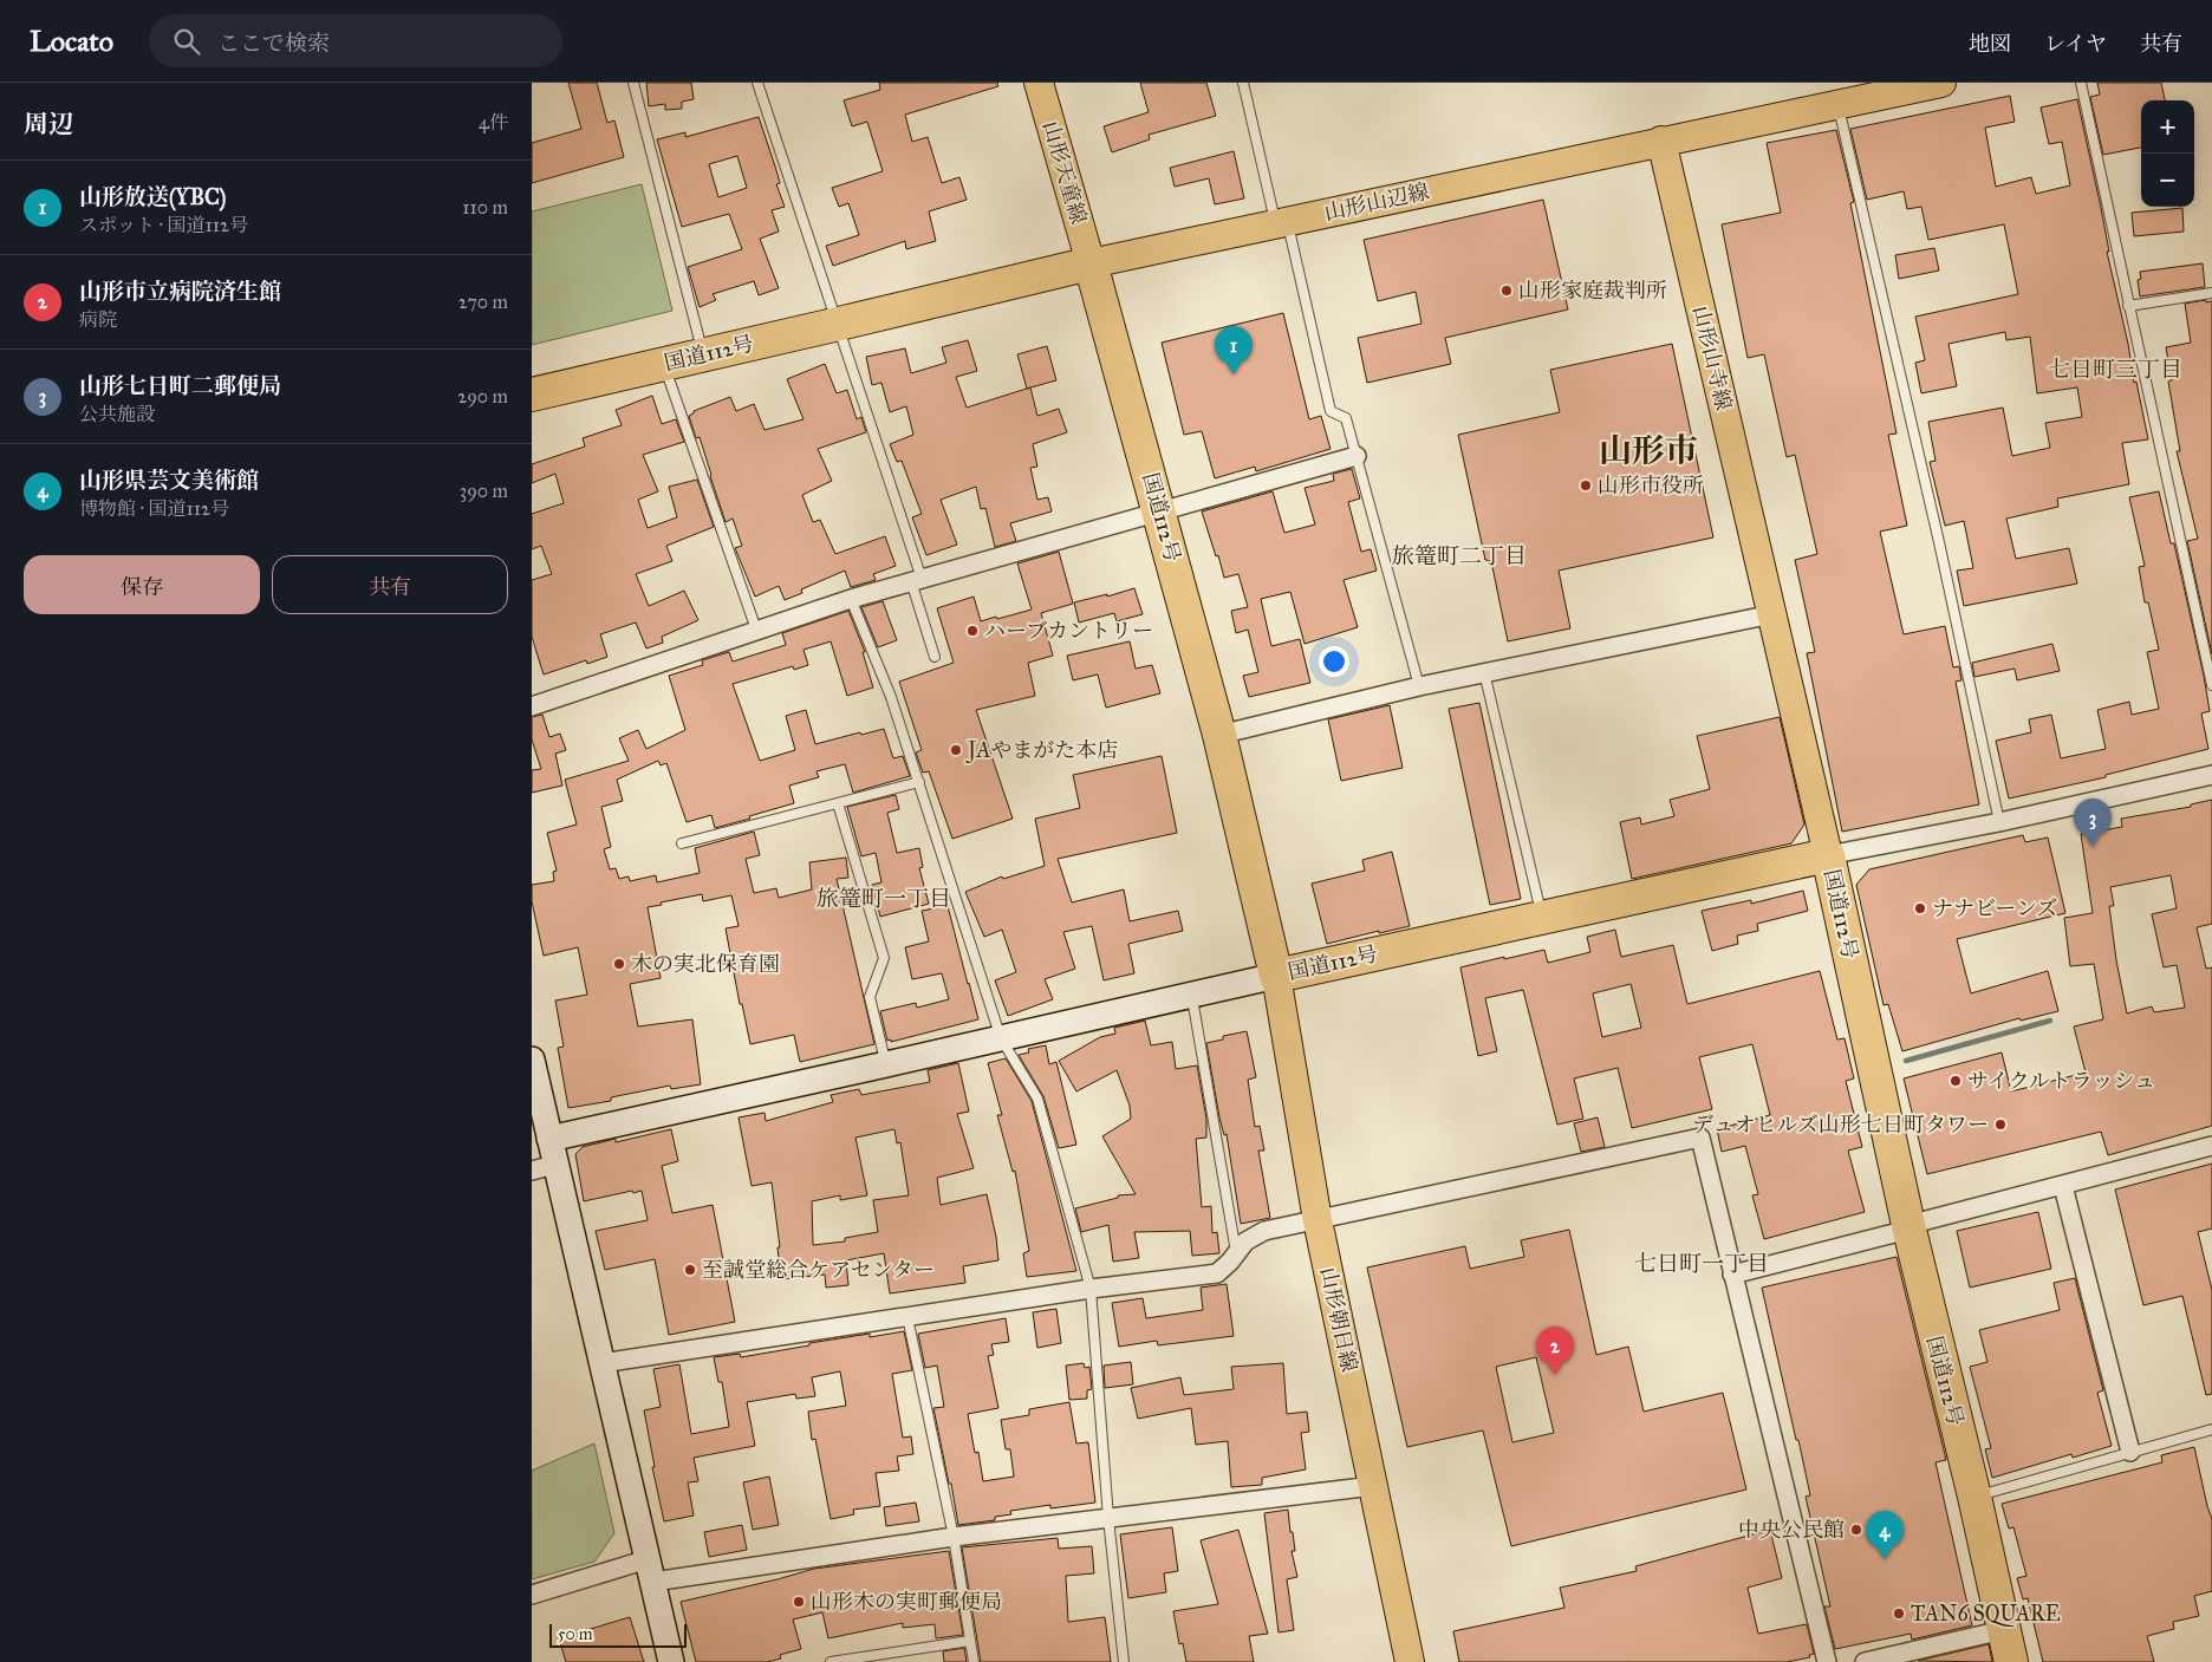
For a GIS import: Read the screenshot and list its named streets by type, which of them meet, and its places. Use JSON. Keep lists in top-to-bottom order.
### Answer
{
  "streets": {
    "highway": ["国道112号"],
    "main road": [
      "山形天童線",
      "山形山辺線",
      "山形山寺線",
      "山形朝日線"
    ]
  },
  "crossings": [
    ["山形天童線", "山形山辺線"],
    ["山形天童線", "国道112号"],
    ["山形山辺線", "国道112号"],
    ["山形山辺線", "山形山寺線"],
    ["国道112号", "山形山寺線"],
    ["国道112号", "山形朝日線"]
  ],
  "districts": [
    "七日町三丁目",
    "山形市",
    "旅篭町二丁目",
    "旅篭町一丁目",
    "七日町一丁目"
  ],
  "places": [
    "山形家庭裁判所",
    "山形市役所",
    "ハーブカントリー",
    "JAやまがた本店",
    "ナナビーンズ",
    "木の実北保育園",
    "サイクルトラッシュ",
    "デュオヒルズ山形七日町タワー",
    "至誠堂総合ケアセンター",
    "中央公民館",
    "山形木の実町郵便局",
    "TAN6 SQUARE"
  ],
  "scale_bar": "50 m",
  "page": {
    "header": "Locato",
    "search": "ここで検索",
    "nav": ["地図", "レイヤ", "共有"],
    "heading": ["周辺", "4件"],
    "map_buttons": ["+", "−"],
    "list": [
      {
        "mark": "1",
        "name": "山形放送(YBC)",
        "note": "スポット · 国道112号",
        "value": "110 m"
      },
      {
        "mark": "2",
        "name": "山形市立病院済生館",
        "note": "病院",
        "value": "270 m"
      },
      {
        "mark": "3",
        "name": "山形七日町二郵便局",
        "note": "公共施設",
        "value": "290 m"
      },
      {
        "mark": "4",
        "name": "山形県芸文美術館",
        "note": "博物館 · 国道112号",
        "value": "390 m"
      }
    ],
    "pins": [
      "1",
      "3",
      "2",
      "4"
    ],
    "buttons": ["保存", "共有"],
    "scale": "50 m"
  }
}
